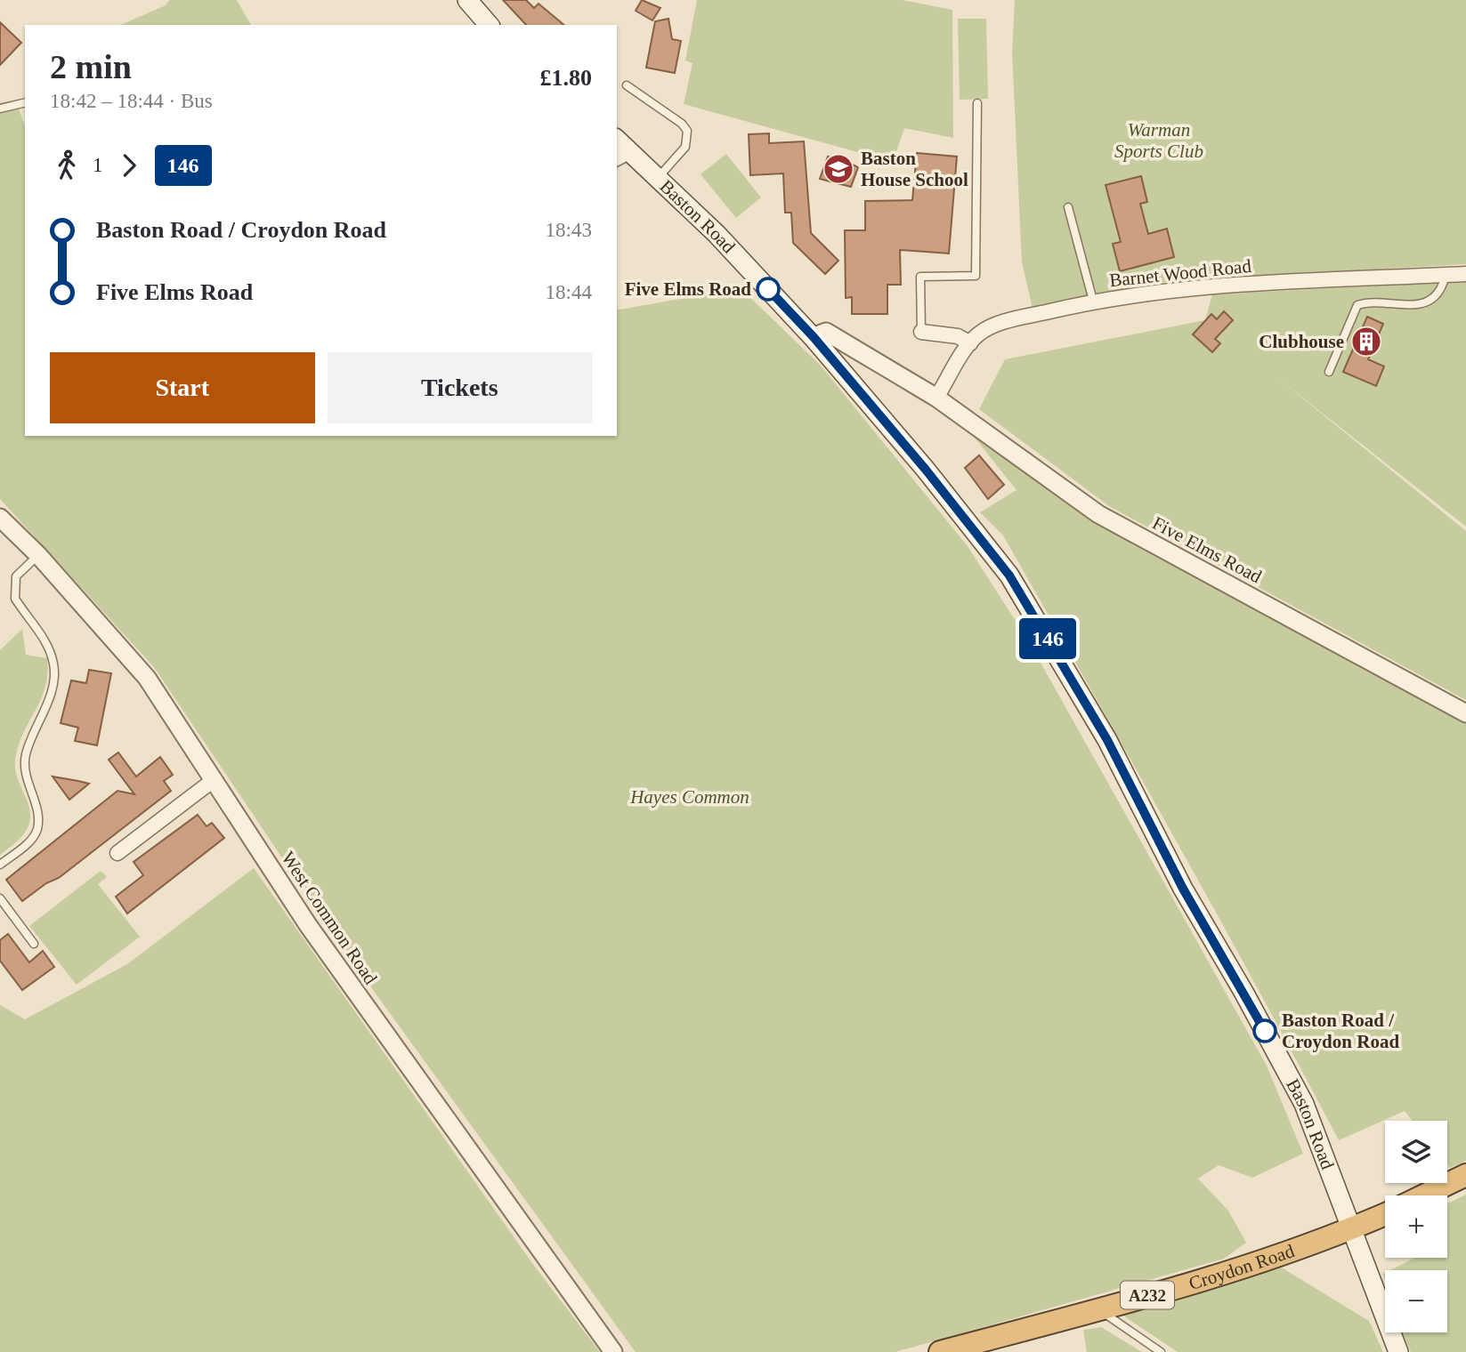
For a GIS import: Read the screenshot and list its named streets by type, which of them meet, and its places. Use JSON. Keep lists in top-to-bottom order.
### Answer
{
  "streets": {
    "highway": ["Croydon Road", "A232"],
    "main road": ["Baston Road"],
    "street": ["Barnet Wood Road", "Five Elms Road", "West Common Road"]
  },
  "crossings": [
    ["Baston Road", "Five Elms Road"],
    ["Baston Road", "Croydon Road"],
    ["Barnet Wood Road", "Five Elms Road"]
  ],
  "parks": ["Warman Sports Club", "Hayes Common"],
  "places": {
    "school or university": ["Baston House School"],
    "other": ["Five Elms Road", "Baston Road / Croydon Road"],
    "building": ["Clubhouse"]
  },
  "lines": ["bus line 146"],
  "page": {
    "on_map": "146",
    "heading": ["2 min", "18:42 – 18:44 · Bus", "£1.80"],
    "legs": ["1", "146"],
    "list": [
      {
        "name": "Baston Road / Croydon Road",
        "value": "18:43"
      },
      {
        "name": "Five Elms Road",
        "value": "18:44"
      }
    ],
    "buttons": ["Start", "Tickets"],
    "map_buttons": ["+", "−"]
  }
}
